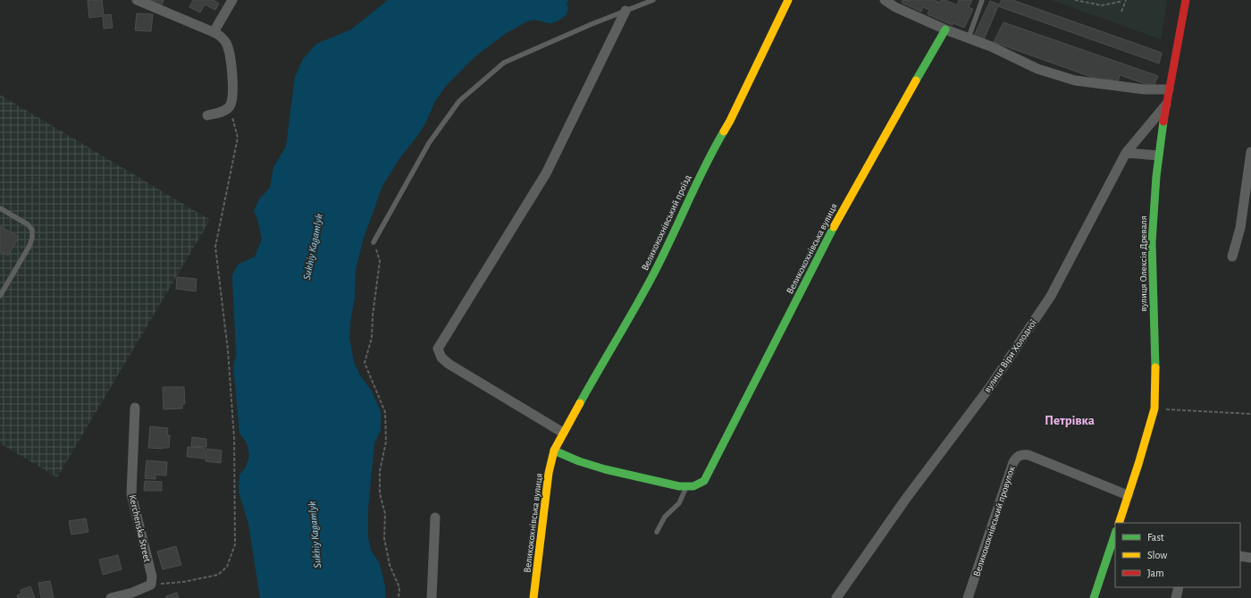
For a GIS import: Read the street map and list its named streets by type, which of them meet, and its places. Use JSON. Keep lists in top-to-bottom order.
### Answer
{
  "streets": {
    "street": [
      "Великокохнівський проїзд",
      "Великокохнівська вулиця",
      "вулиця Олексія Древаля",
      "вулиця Віри Холодної",
      "Великокохнівський провулок",
      "Kerchenska Street"
    ]
  },
  "crossings": [
    ["Великокохнівський проїзд", "Великокохнівська вулиця"],
    ["вулиця Олексія Древаля", "вулиця Віри Холодної"],
    ["вулиця Олексія Древаля", "Великокохнівський провулок"]
  ],
  "districts": ["Петрівка"],
  "water": ["Sukhiy Kagamlyk"],
  "legend": ["Fast", "Slow", "Jam"]
}
